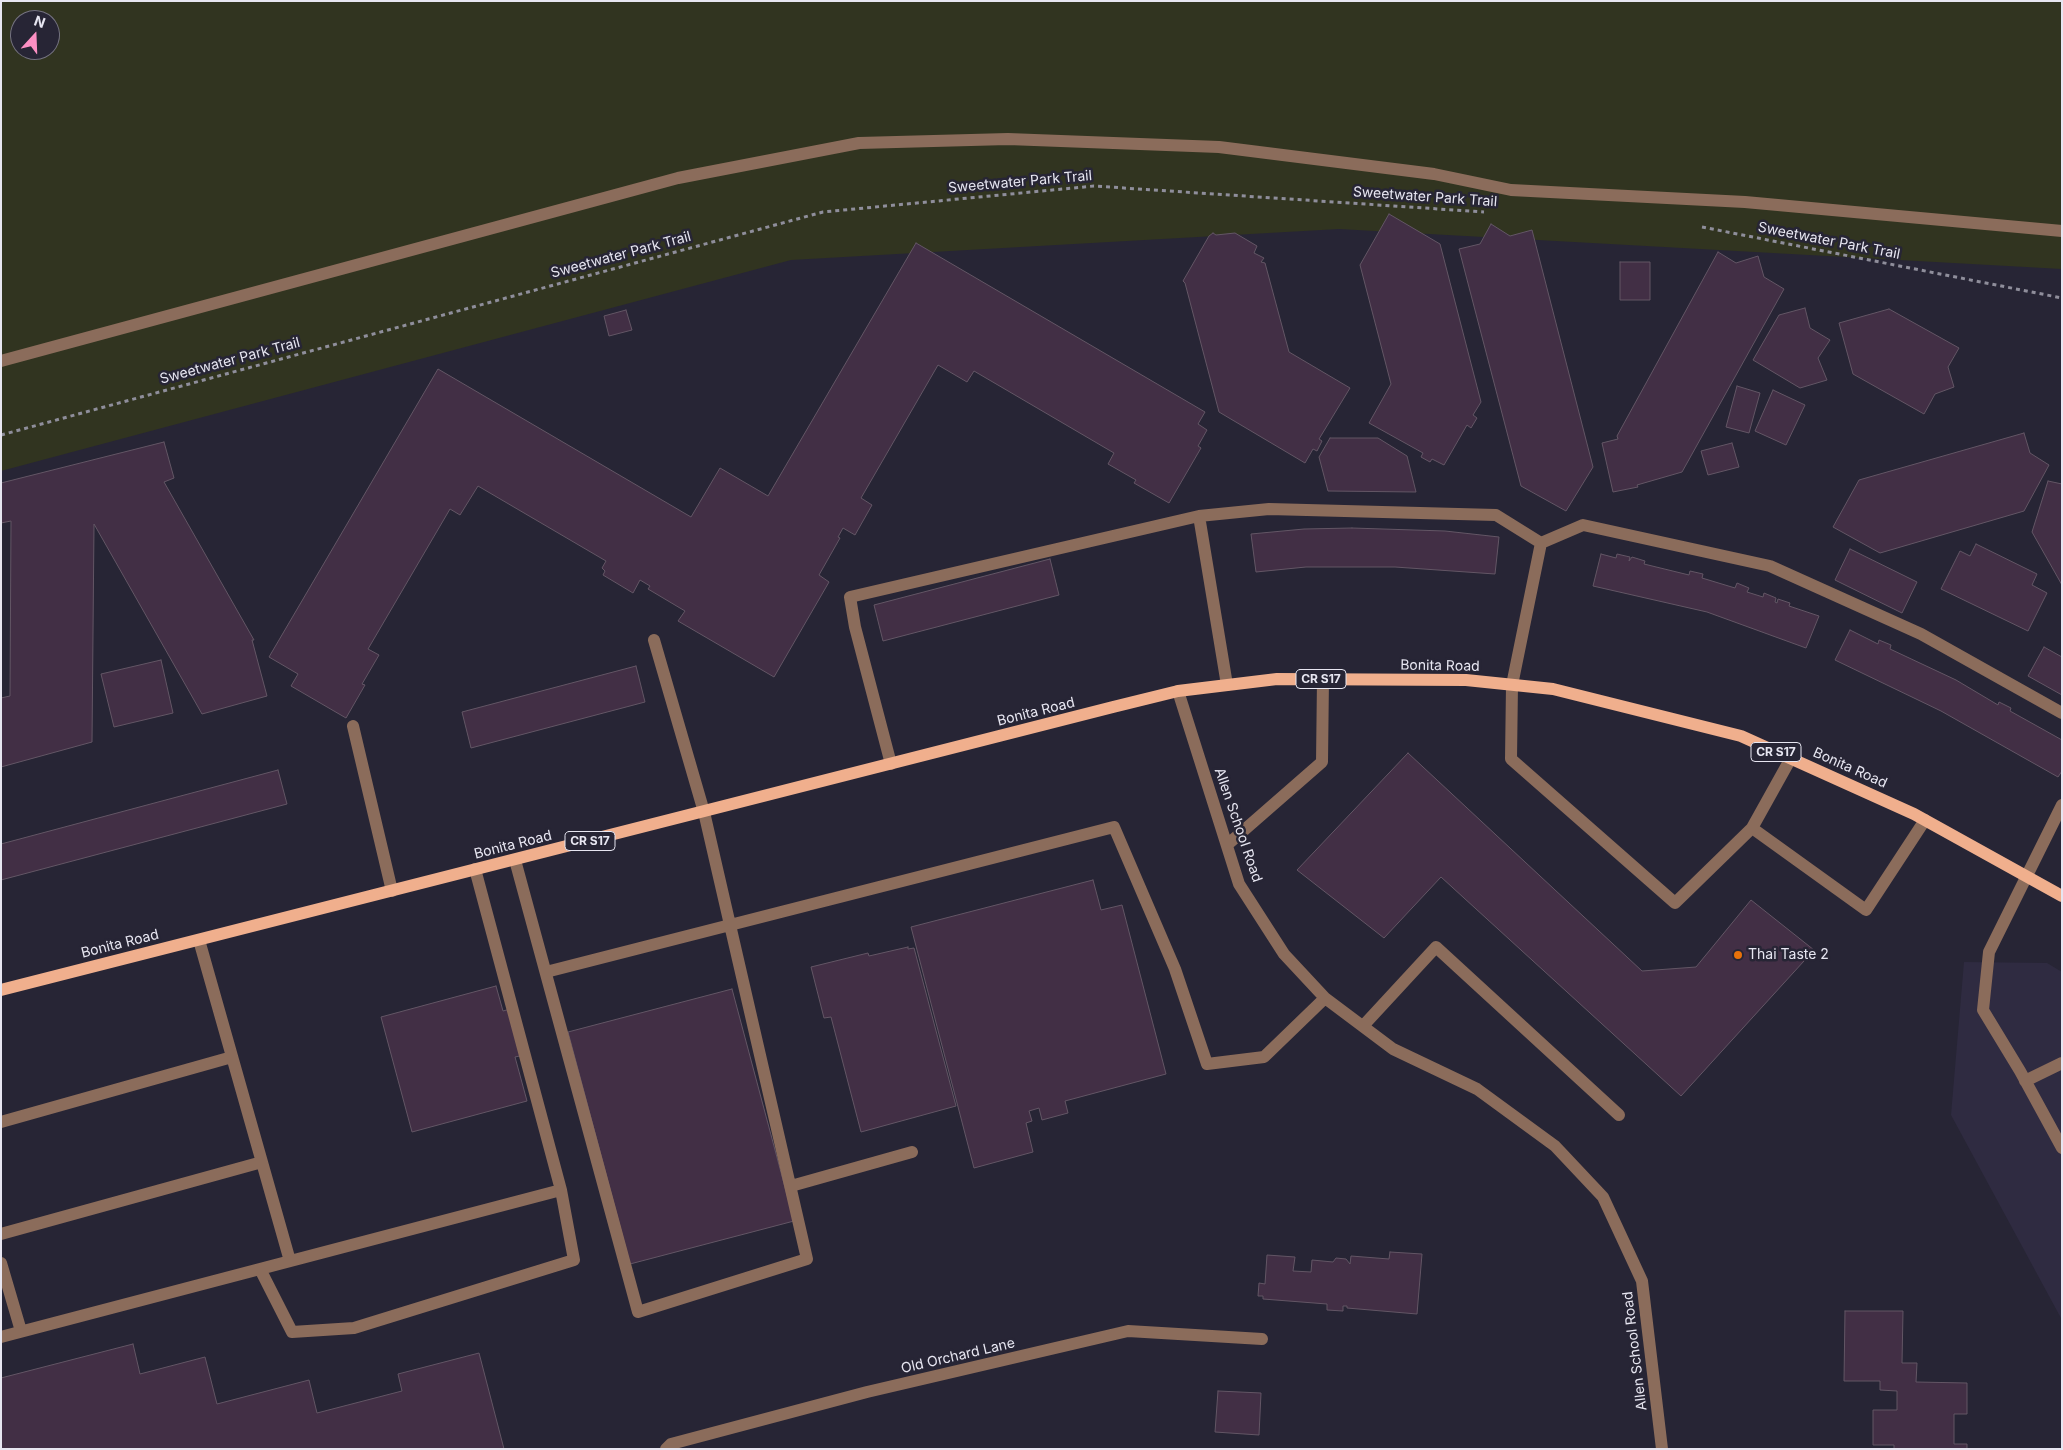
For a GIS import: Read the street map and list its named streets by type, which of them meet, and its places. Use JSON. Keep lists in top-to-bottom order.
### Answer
{
  "streets": {
    "main road": ["Bonita Road", "CR S17"],
    "street": ["Allen School Road", "Old Orchard Lane"],
    "path": ["Sweetwater Park Trail"]
  },
  "crossings": [
    ["Bonita Road", "Allen School Road"]
  ],
  "places": ["Thai Taste 2"],
  "north": "top"
}
